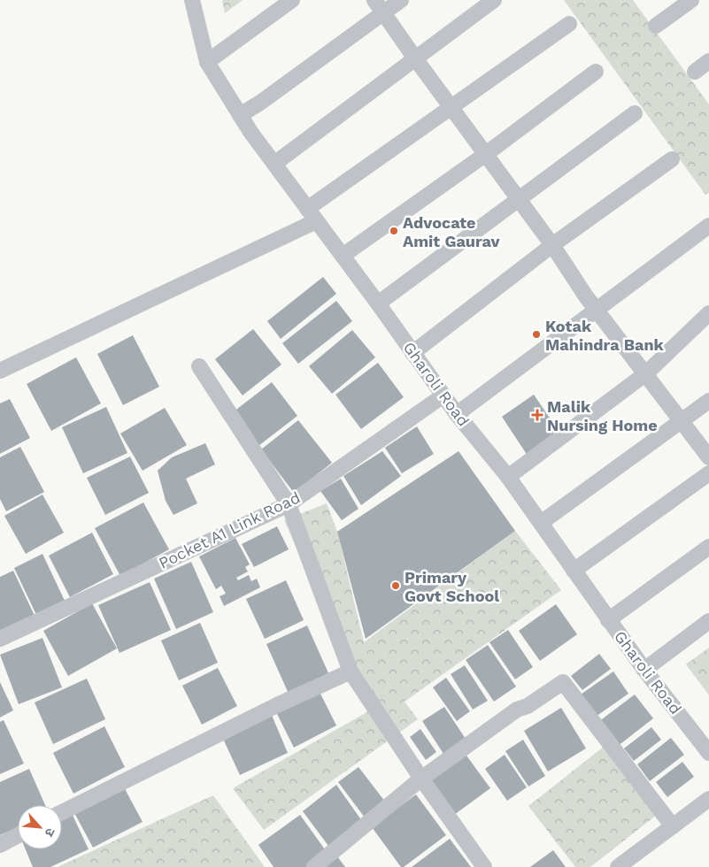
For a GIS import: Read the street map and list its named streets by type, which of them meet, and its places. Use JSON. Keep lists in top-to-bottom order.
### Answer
{
  "streets": {
    "street": ["Gharoli Road", "Pocket A1 Link Road"]
  },
  "crossings": [
    ["Gharoli Road", "Pocket A1 Link Road"]
  ],
  "places": {
    "other": ["Advocate Amit Gaurav", "Kotak Mahindra Bank", "Primary Govt School"],
    "health": ["Malik Nursing Home"]
  },
  "north": "bottom right"
}
